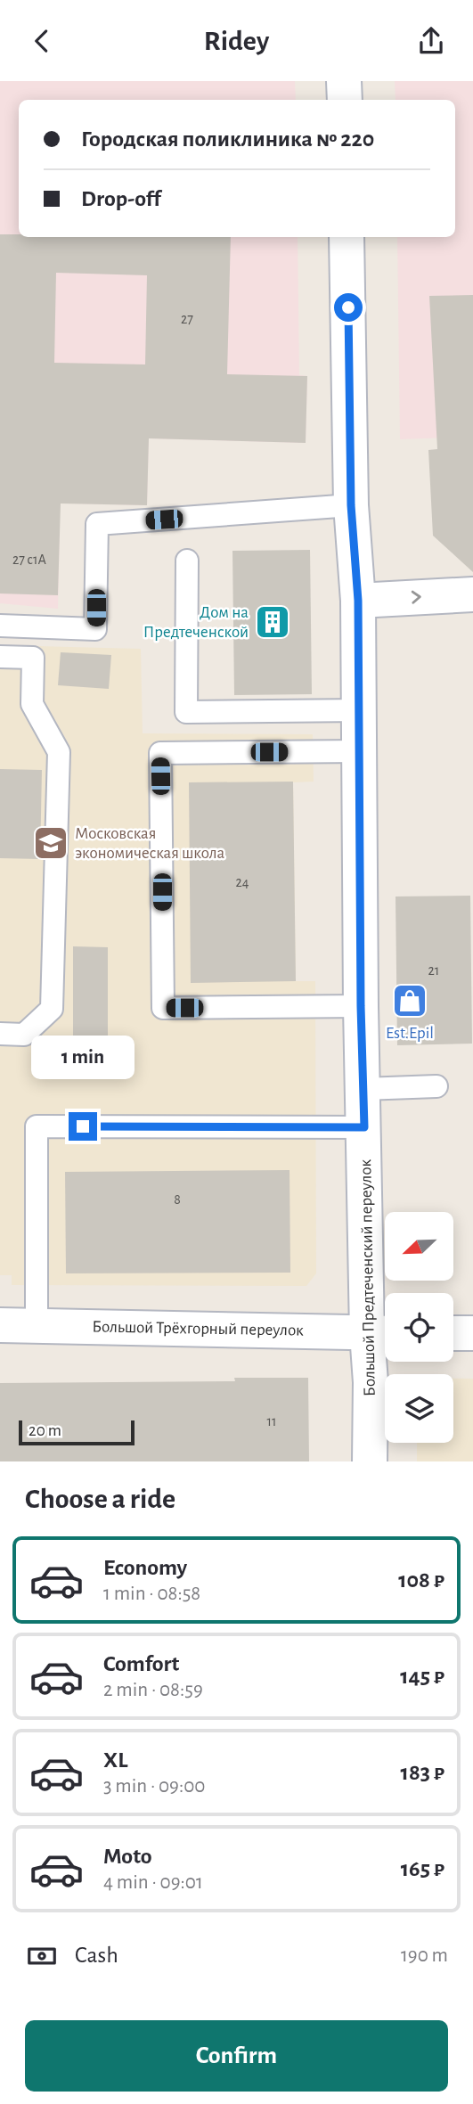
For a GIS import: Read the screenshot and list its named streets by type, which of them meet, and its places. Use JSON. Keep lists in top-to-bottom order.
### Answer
{
  "streets": {
    "street": ["Большой Предтеченский переулок", "Большой Трёхгорный переулок"]
  },
  "crossings": [
    ["Большой Предтеченский переулок", "Большой Трёхгорный переулок"]
  ],
  "places": {
    "building": ["Дом на Предтеченской"],
    "school or university": ["Московская экономическая школа"],
    "shop": ["Est.Epil"]
  },
  "house_numbers": [
    "27",
    "27 с1А",
    "24",
    "21",
    "8",
    "11"
  ],
  "scale_bar": "20 m",
  "north": "bottom left",
  "page": {
    "header": "Ridey",
    "banner": ["Городская поликлиника № 220", "Drop-off"],
    "bubble": "1 min",
    "scale": "20 m",
    "heading": "Choose a ride",
    "list": [
      {
        "name": "Economy",
        "note": "1 min · 08:58",
        "value": "108 ₽"
      },
      {
        "name": "Comfort",
        "note": "2 min · 08:59",
        "value": "145 ₽"
      },
      {
        "name": "XL",
        "note": "3 min · 09:00",
        "value": "183 ₽"
      },
      {
        "name": "Moto",
        "note": "4 min · 09:01",
        "value": "165 ₽"
      }
    ],
    "pay": ["Cash", "190 m"],
    "buttons": "Confirm"
  }
}
